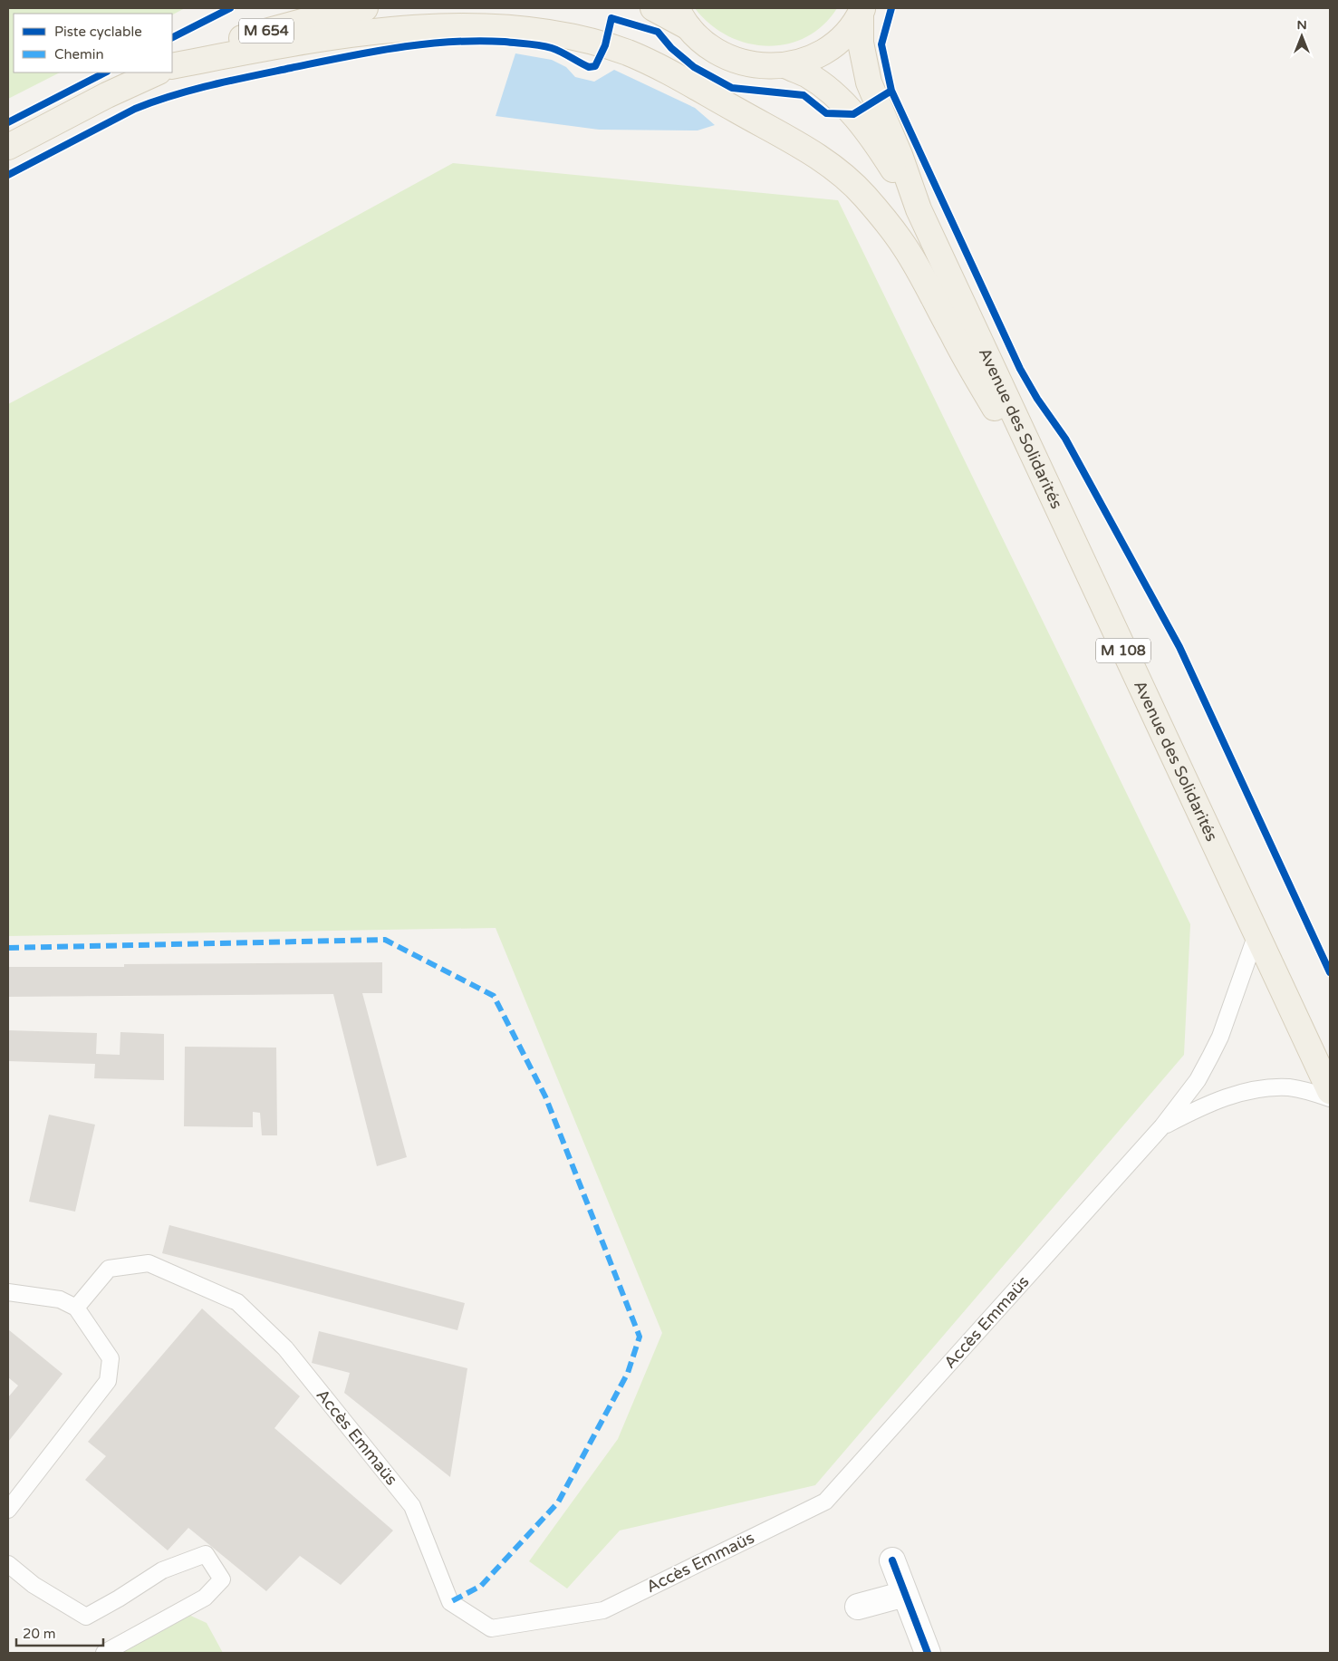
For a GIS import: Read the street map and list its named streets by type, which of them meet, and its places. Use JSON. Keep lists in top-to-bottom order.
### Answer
{
  "streets": {
    "main road": ["M 654", "Avenue des Solidarités", "M 108"],
    "lane": ["Accès Emmaüs"]
  },
  "crossings": [
    ["Avenue des Solidarités", "Accès Emmaüs"]
  ],
  "legend": ["Piste cyclable", "Chemin"],
  "scale_bar": "20 m",
  "north": "top"
}
